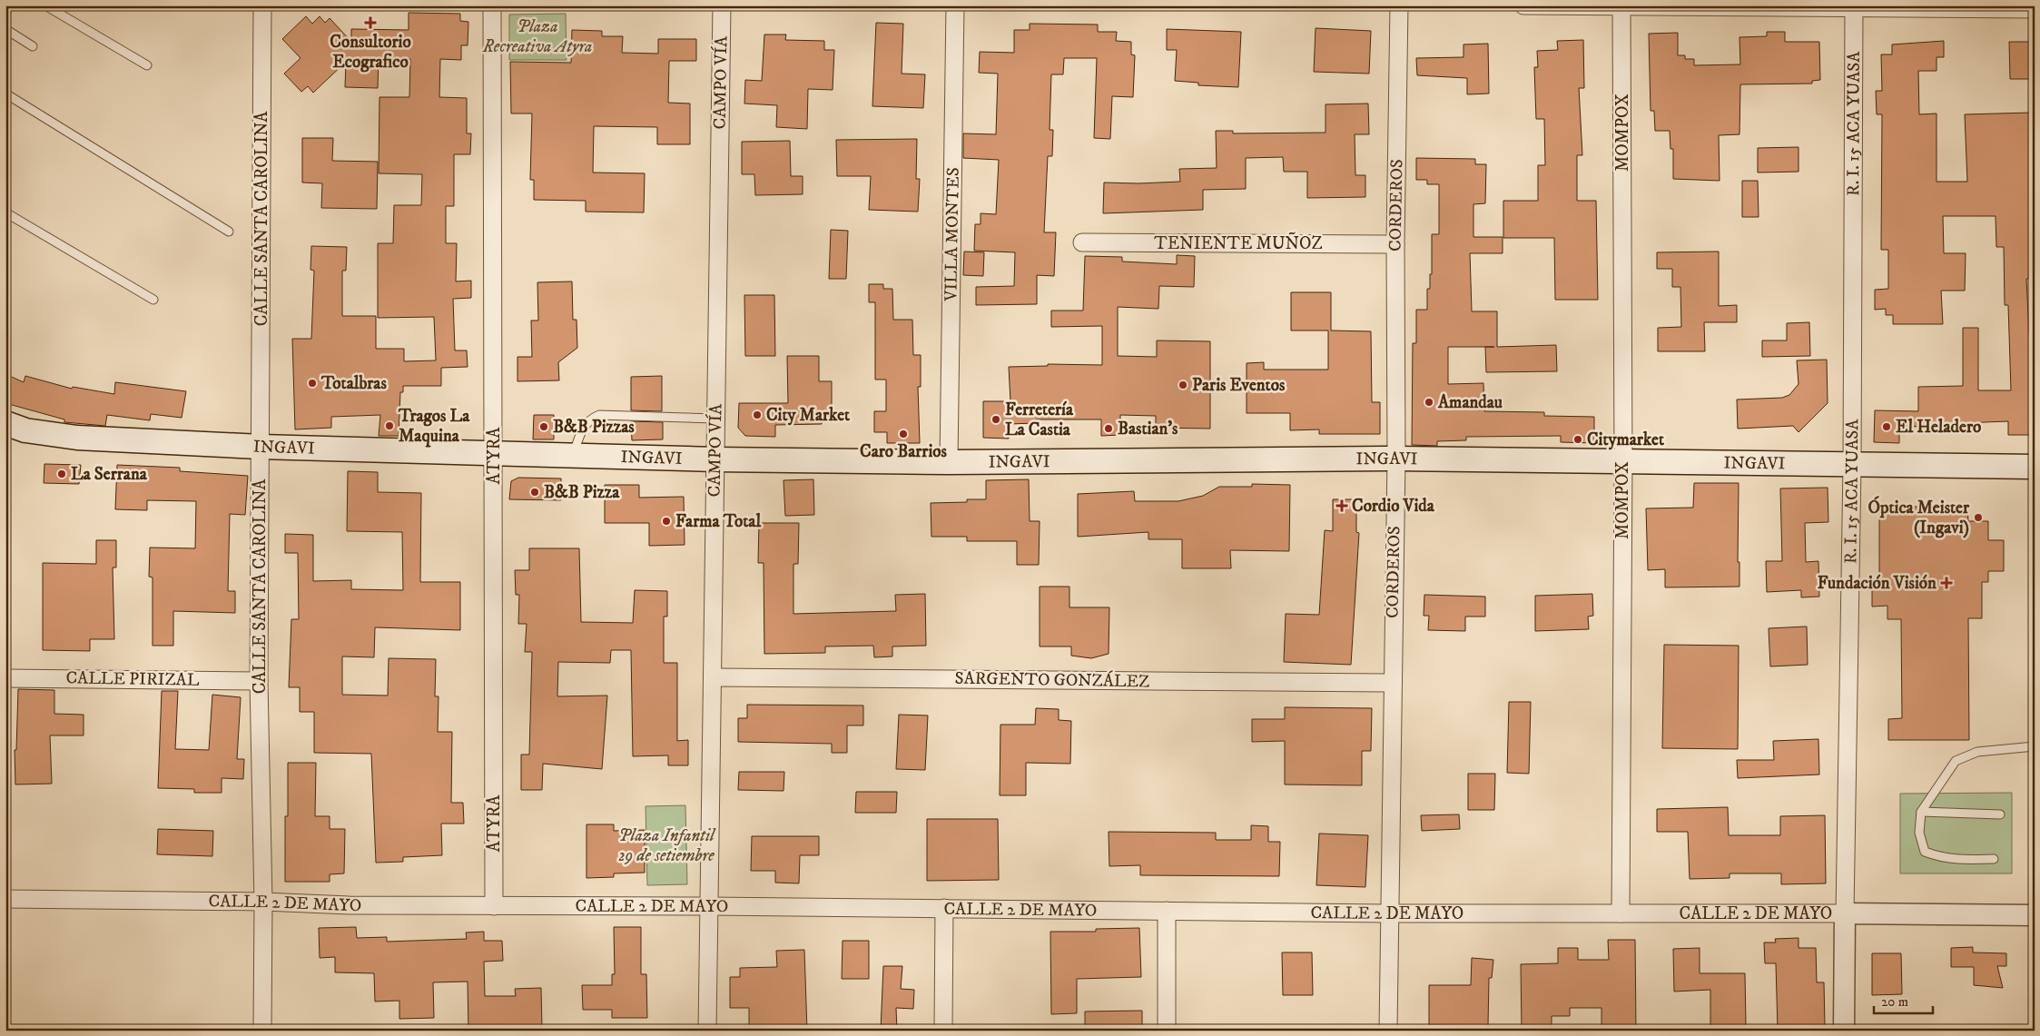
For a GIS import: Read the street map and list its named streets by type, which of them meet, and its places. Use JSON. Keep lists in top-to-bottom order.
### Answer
{
  "streets": {
    "main road": ["INGAVI"],
    "street": [
      "CAMPO VÍA",
      "R. I. 15 ACA YUASA",
      "MOMPOX",
      "CORDEROS",
      "CALLE SANTA CAROLINA",
      "VILLA MONTES",
      "TENIENTE MUÑOZ",
      "ATYRA",
      "CALLE PIRIZAL",
      "SARGENTO GONZÁLEZ",
      "CALLE 2 DE MAYO"
    ]
  },
  "crossings": [
    ["CAMPO VÍA", "INGAVI"],
    ["CAMPO VÍA", "SARGENTO GONZÁLEZ"],
    ["CAMPO VÍA", "CALLE 2 DE MAYO"],
    ["R. I. 15 ACA YUASA", "INGAVI"],
    ["R. I. 15 ACA YUASA", "CALLE 2 DE MAYO"],
    ["MOMPOX", "INGAVI"],
    ["MOMPOX", "CALLE 2 DE MAYO"],
    ["CORDEROS", "TENIENTE MUÑOZ"],
    ["CORDEROS", "INGAVI"],
    ["CORDEROS", "SARGENTO GONZÁLEZ"],
    ["CORDEROS", "CALLE 2 DE MAYO"],
    ["CALLE SANTA CAROLINA", "INGAVI"],
    ["CALLE SANTA CAROLINA", "CALLE PIRIZAL"],
    ["CALLE SANTA CAROLINA", "CALLE 2 DE MAYO"],
    ["VILLA MONTES", "INGAVI"],
    ["INGAVI", "ATYRA"],
    ["ATYRA", "CALLE 2 DE MAYO"]
  ],
  "parks": ["Plaza Recreativa Atyra", "Plaza Infantil 29 de setiembre"],
  "places": {
    "health": ["Consultorio Ecografico", "Cordio Vida", "Fundación Visión"],
    "other": [
      "Totalbras",
      "Paris Eventos",
      "Amandau",
      "City Market",
      "Ferretería La Castia",
      "Tragos La Maquina",
      "B&B Pizzas",
      "El Heladero",
      "Bastian's",
      "Caro Barrios",
      "Citymarket",
      "La Serrana",
      "B&B Pizza",
      "Óptica Meister (Ingavi)",
      "Farma Total"
    ]
  },
  "scale_bar": "20 m"
}
